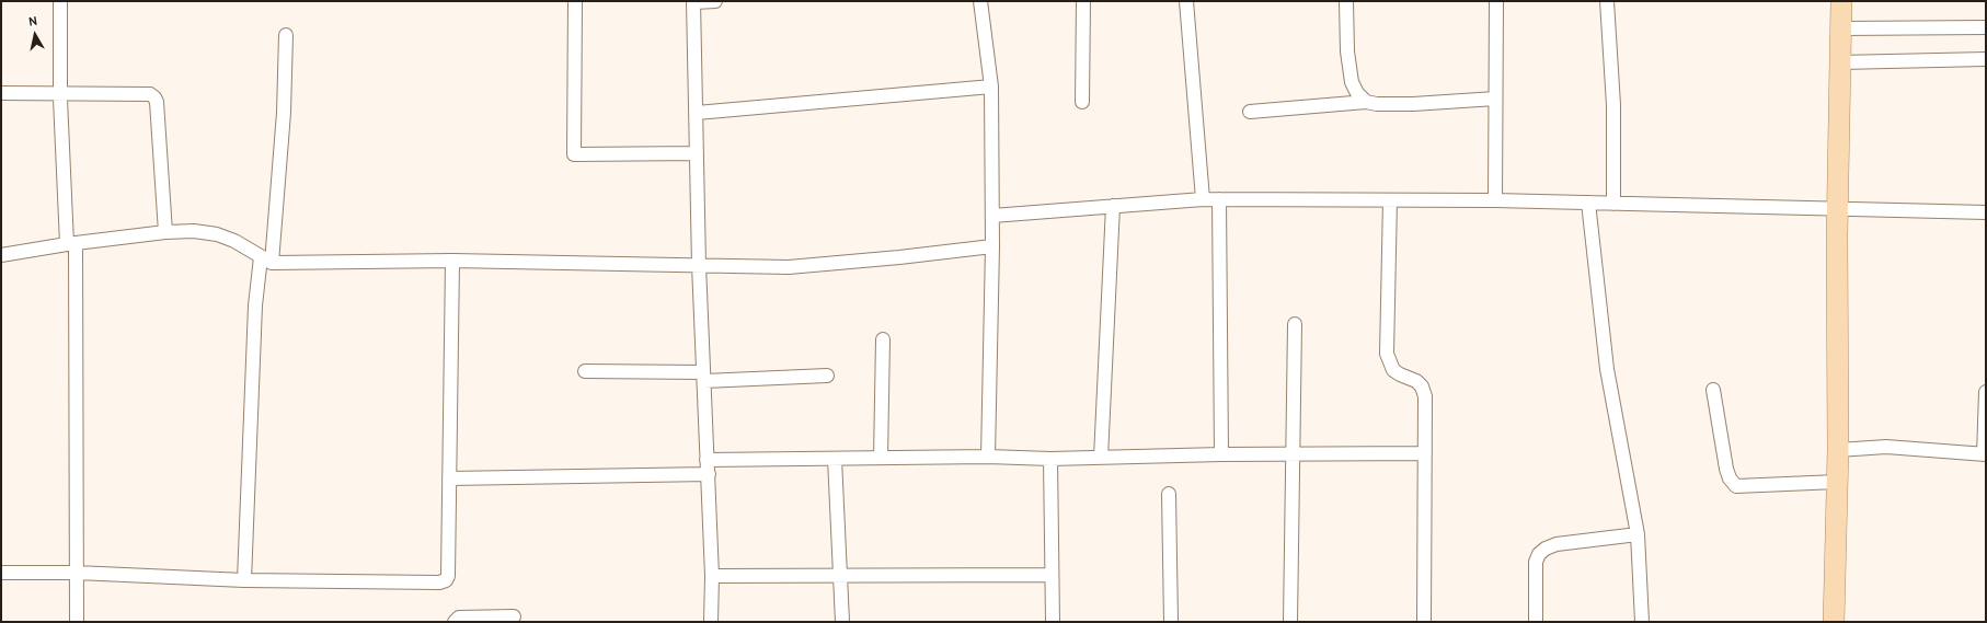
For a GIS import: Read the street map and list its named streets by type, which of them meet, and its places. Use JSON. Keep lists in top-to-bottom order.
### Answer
{
  "north": "top"
}
